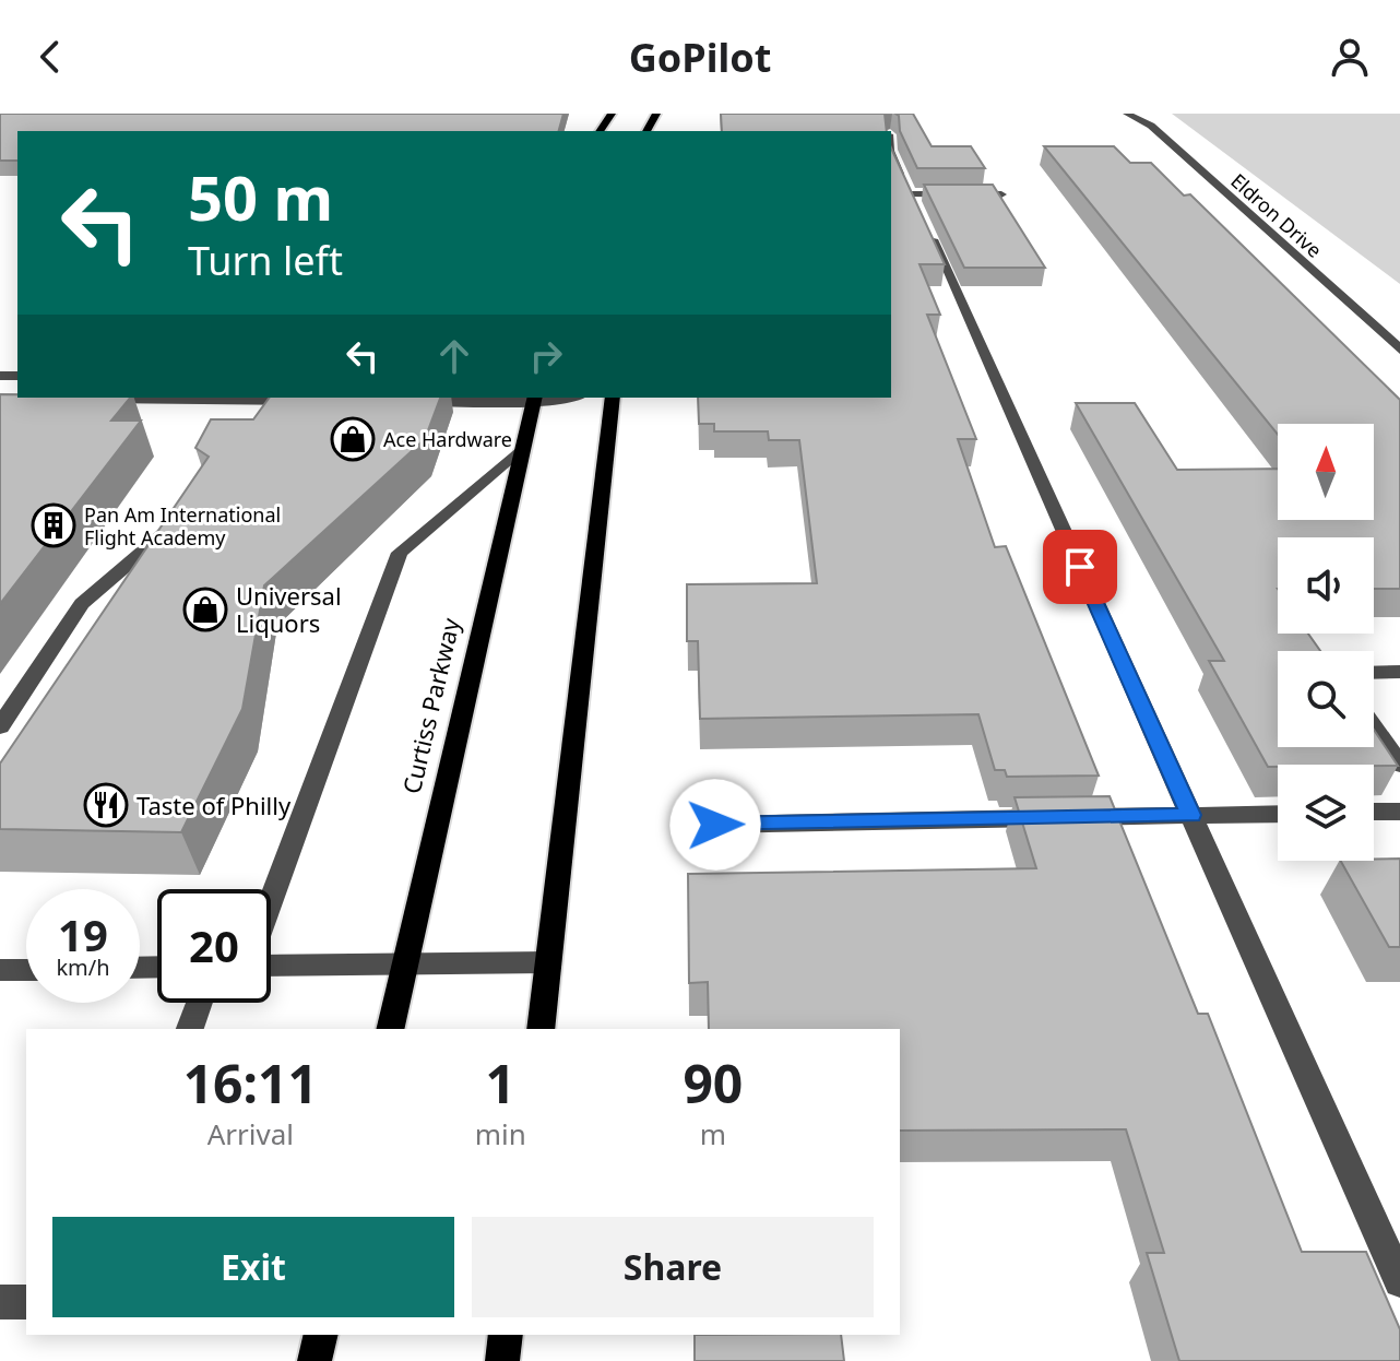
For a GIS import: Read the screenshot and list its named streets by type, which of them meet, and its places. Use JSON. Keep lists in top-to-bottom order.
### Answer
{
  "streets": {
    "main road": ["Curtiss Parkway"],
    "street": ["Eldron Drive"]
  },
  "places": {
    "shop": ["Ace Hardware", "Universal Liquors"],
    "building": ["Pan Am International Flight Academy"],
    "restaurant": ["Taste of Philly"]
  },
  "north": "top",
  "page": {
    "header": "GoPilot",
    "turn": ["50 m", "Turn left"],
    "speed": "19 km/h",
    "limit": "20",
    "eta": [
      "16:11",
      "Arrival",
      "1",
      "min",
      "90",
      "m"
    ],
    "buttons": ["Exit", "Share"]
  }
}
